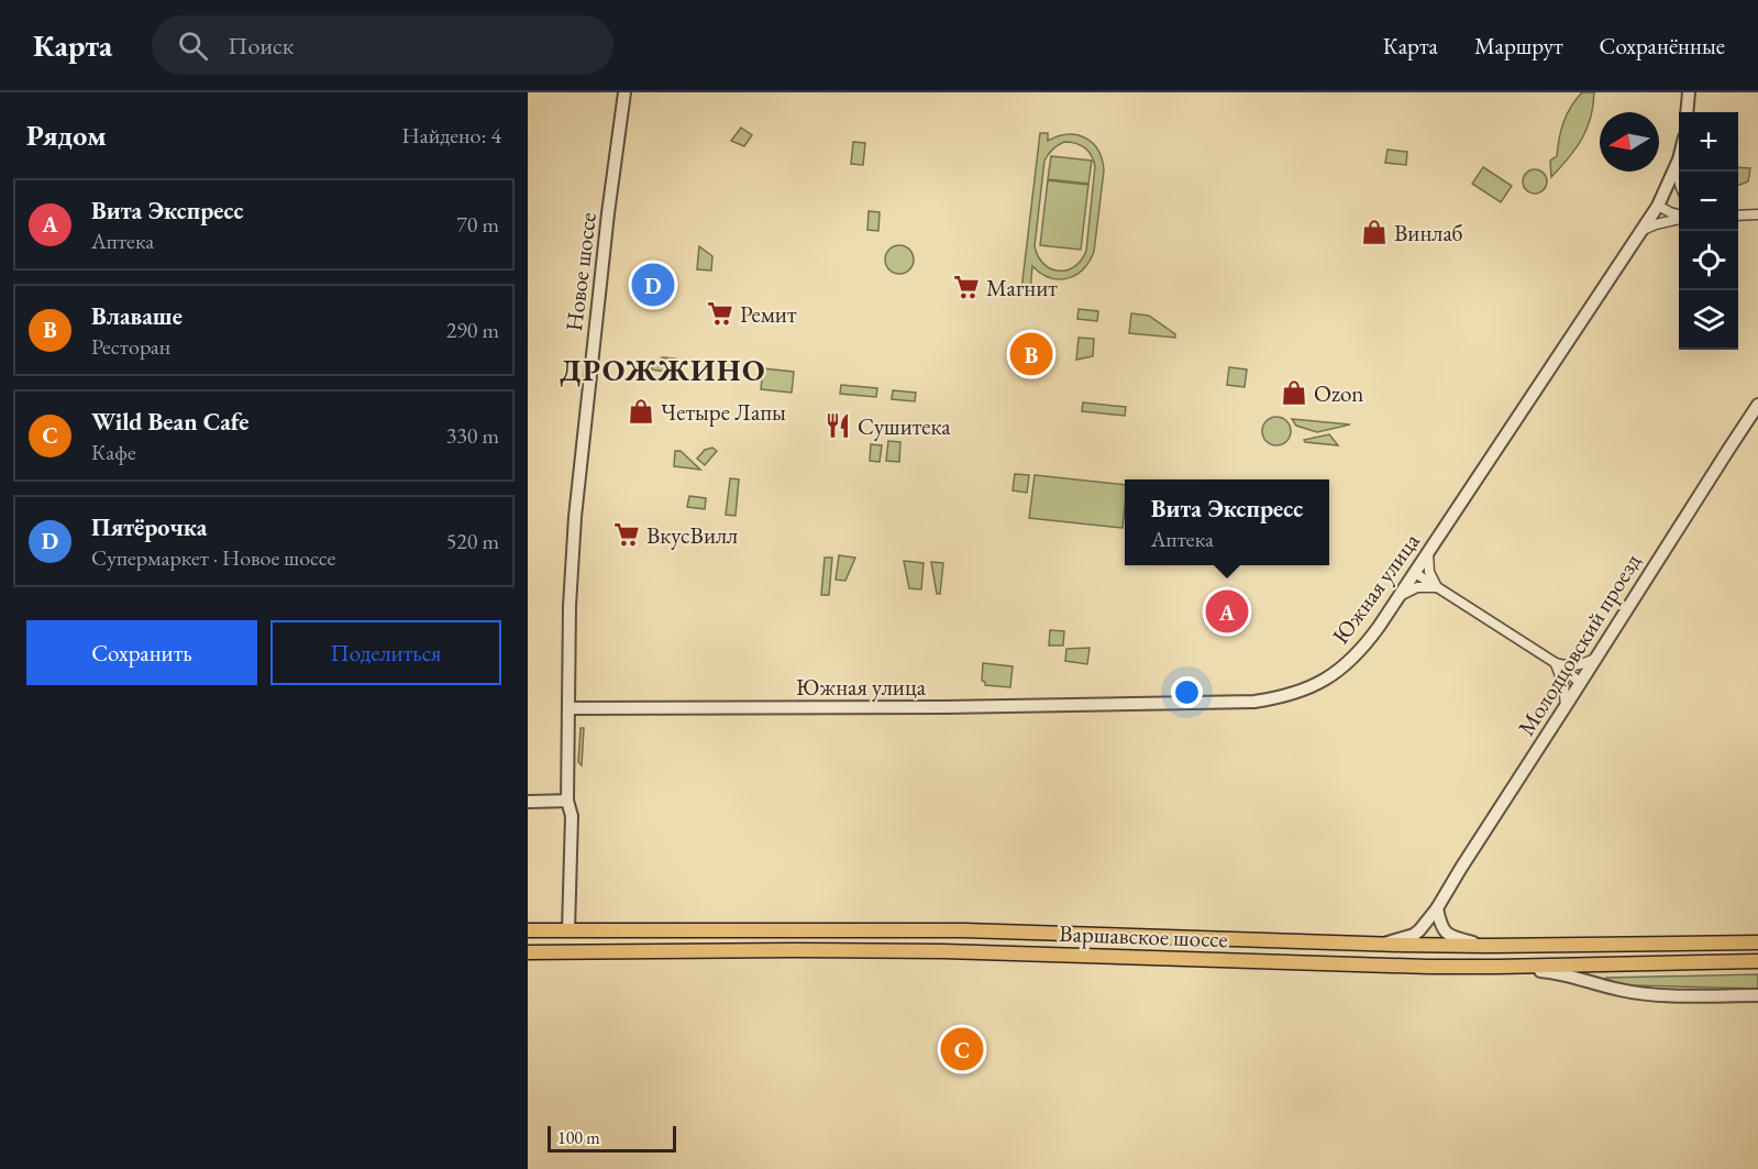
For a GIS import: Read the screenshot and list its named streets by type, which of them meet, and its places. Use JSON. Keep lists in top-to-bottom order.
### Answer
{
  "streets": {
    "main road": ["Варшавское шоссе"],
    "street": ["Новое шоссе", "Южная улица", "Молодцовский проезд"]
  },
  "crossings": [
    ["Новое шоссе", "Южная улица"],
    ["Новое шоссе", "Варшавское шоссе"],
    ["Молодцовский проезд", "Варшавское шоссе"]
  ],
  "districts": ["ДРОЖЖИНО"],
  "places": {
    "shop": ["Винлаб", "Ozon", "Четыре Лапы"],
    "supermarket": ["Магнит", "Ремит", "ВкусВилл"],
    "restaurant": ["Сушитека"]
  },
  "scale_bar": "100 m",
  "north": "left",
  "page": {
    "header": "Карта",
    "search": "Поиск",
    "nav": ["Карта", "Маршрут", "Сохранённые"],
    "heading": ["Рядом", "Найдено: 4"],
    "map_buttons": ["+", "−"],
    "list": [
      {
        "mark": "A",
        "name": "Вита Экспресс",
        "note": "Аптека",
        "value": "70 m"
      },
      {
        "mark": "B",
        "name": "Влаваше",
        "note": "Ресторан",
        "value": "290 m"
      },
      {
        "mark": "C",
        "name": "Wild Bean Cafe",
        "note": "Кафе",
        "value": "330 m"
      },
      {
        "mark": "D",
        "name": "Пятёрочка",
        "note": "Супермаркет · Новое шоссе",
        "value": "520 m"
      }
    ],
    "pins": [
      "D",
      "B",
      "A",
      "C"
    ],
    "popup": ["Вита Экспресс", "Аптека"],
    "buttons": ["Сохранить", "Поделиться"],
    "scale": "100 m"
  }
}
